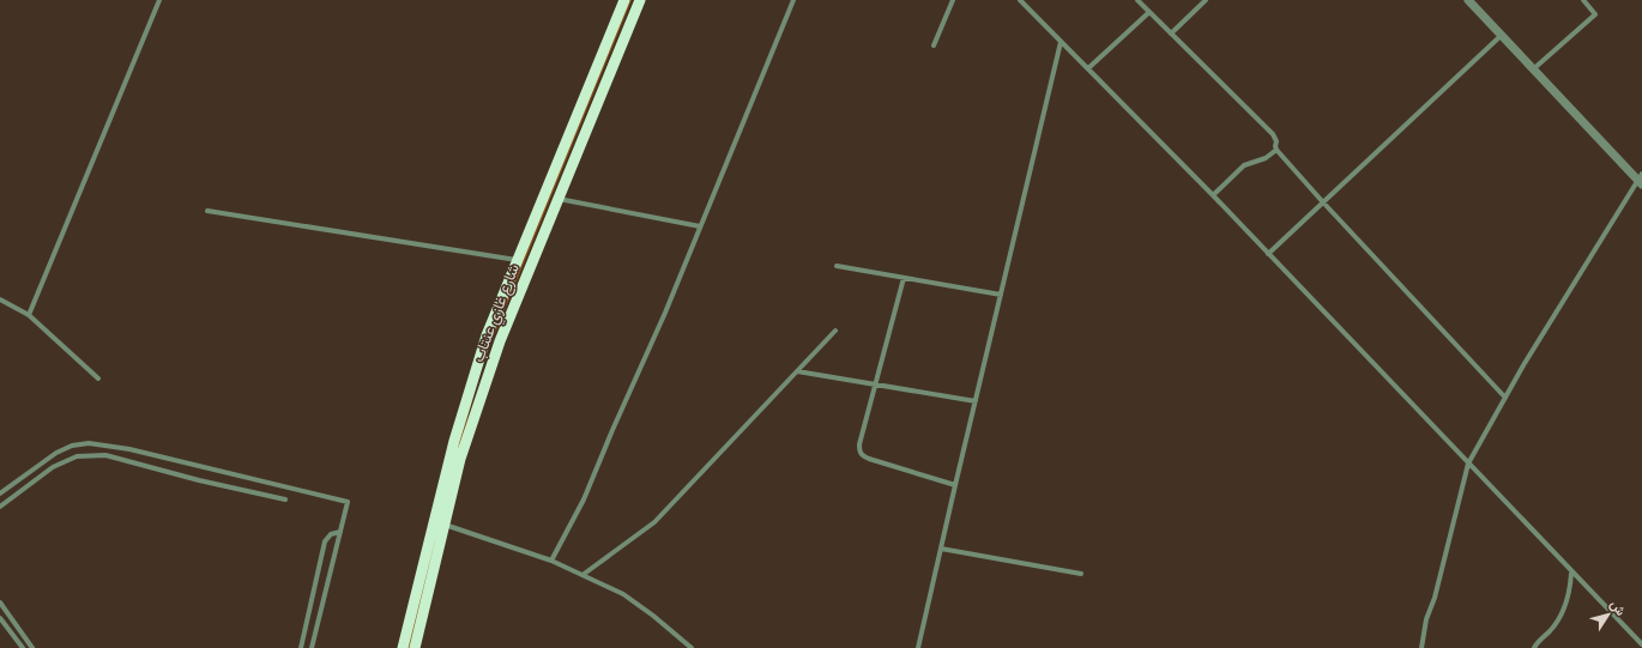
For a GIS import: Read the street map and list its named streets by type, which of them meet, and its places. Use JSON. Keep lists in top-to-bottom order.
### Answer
{
  "streets": {
    "highway": ["شارع غازي عنتاب"]
  },
  "north": "top right"
}
